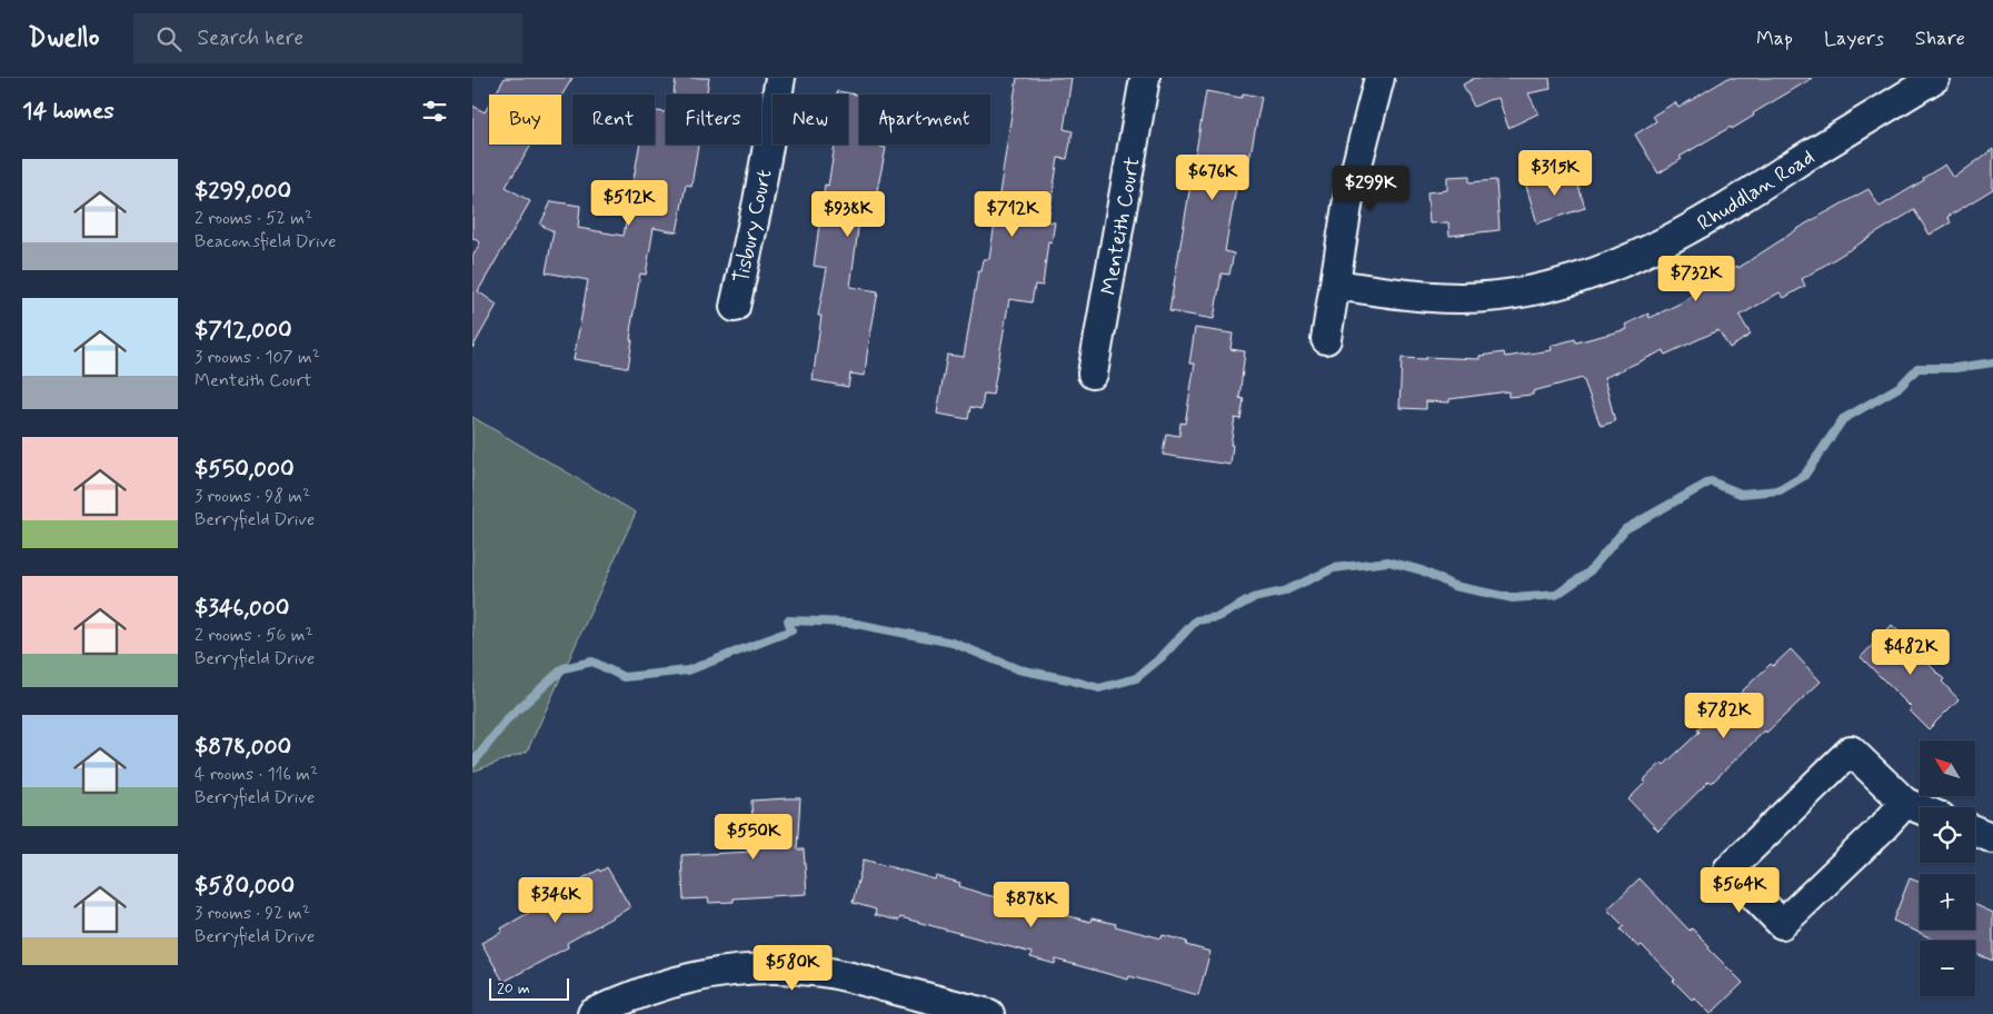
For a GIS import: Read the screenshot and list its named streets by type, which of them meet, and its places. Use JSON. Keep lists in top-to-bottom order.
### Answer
{
  "streets": {
    "street": ["Rhuddlan Road", "Tisbury Court", "Menteith Court"]
  },
  "scale_bar": "20 m",
  "north": "top left",
  "page": {
    "header": "Dwello",
    "search": "Search here",
    "nav": ["Map", "Layers", "Share"],
    "heading": "14 homes",
    "chip": [
      "Buy",
      "Rent",
      "Filters",
      "New",
      "Apartment"
    ],
    "list": [
      {
        "name": "$299,000",
        "note": "2 rooms · 52 m² · Beaconsfield Drive"
      },
      {
        "name": "$712,000",
        "note": "3 rooms · 107 m² · Menteith Court"
      },
      {
        "name": "$550,000",
        "note": "3 rooms · 98 m² · Berryfield Drive"
      },
      {
        "name": "$346,000",
        "note": "2 rooms · 56 m² · Berryfield Drive"
      },
      {
        "name": "$878,000",
        "note": "4 rooms · 116 m² · Berryfield Drive"
      },
      {
        "name": "$580,000",
        "note": "3 rooms · 92 m² · Berryfield Drive"
      }
    ],
    "price": [
      "$315K",
      "$676K",
      "$299K",
      "$512K",
      "$938K",
      "$712K",
      "$732K",
      "$482K",
      "$782K",
      "$550K",
      "$564K",
      "$346K",
      "$878K",
      "$580K"
    ],
    "map_buttons": ["+", "−"],
    "scale": "20 m"
  }
}
